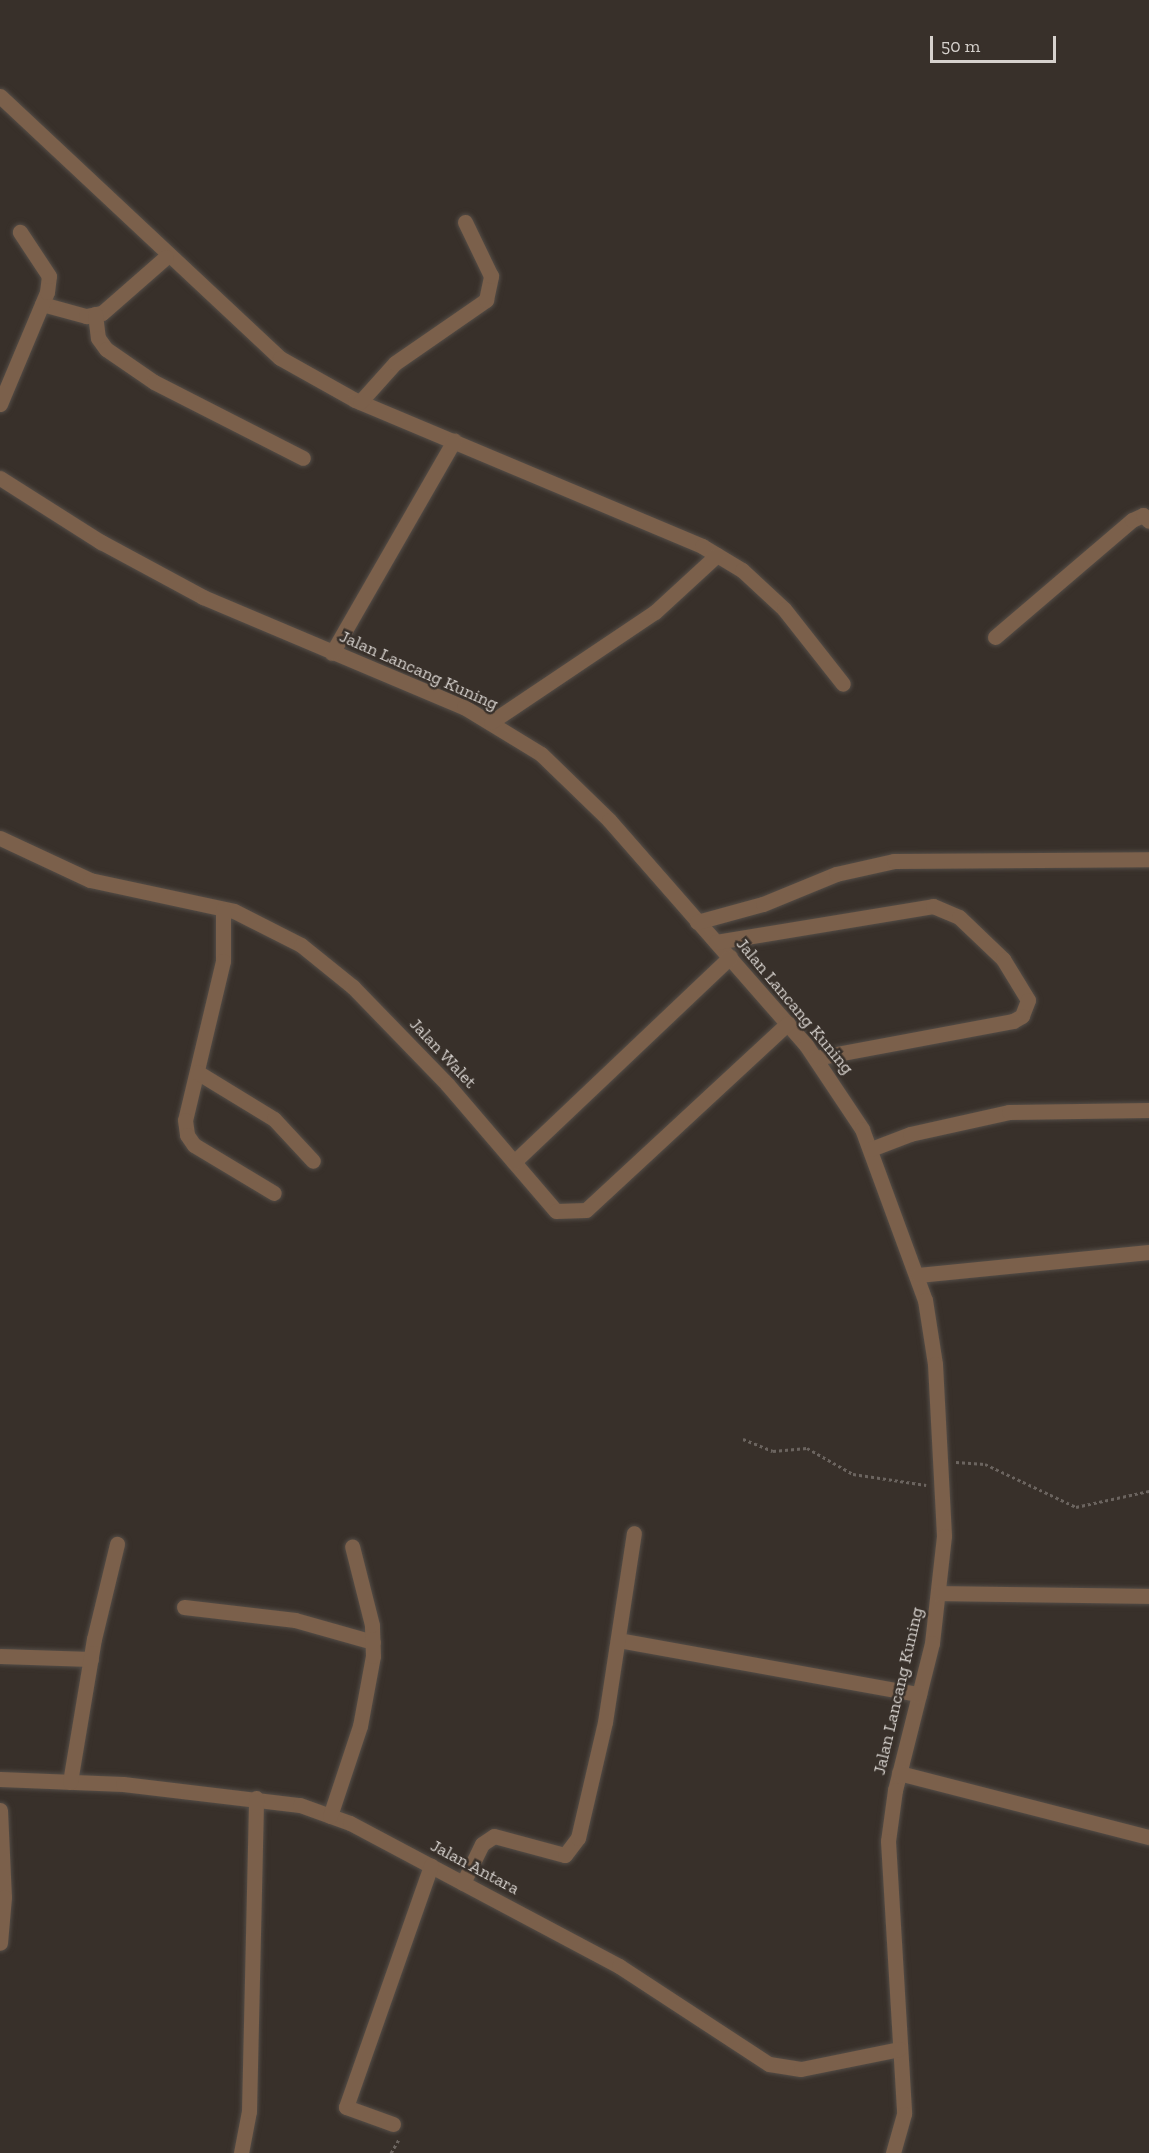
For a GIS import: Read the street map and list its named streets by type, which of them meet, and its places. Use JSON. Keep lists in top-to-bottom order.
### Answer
{
  "streets": {
    "street": ["Jalan Lancang Kuning", "Jalan Walet", "Jalan Antara"]
  },
  "crossings": [
    ["Jalan Lancang Kuning", "Jalan Walet"],
    ["Jalan Lancang Kuning", "Jalan Antara"]
  ],
  "scale_bar": "50 m"
}
